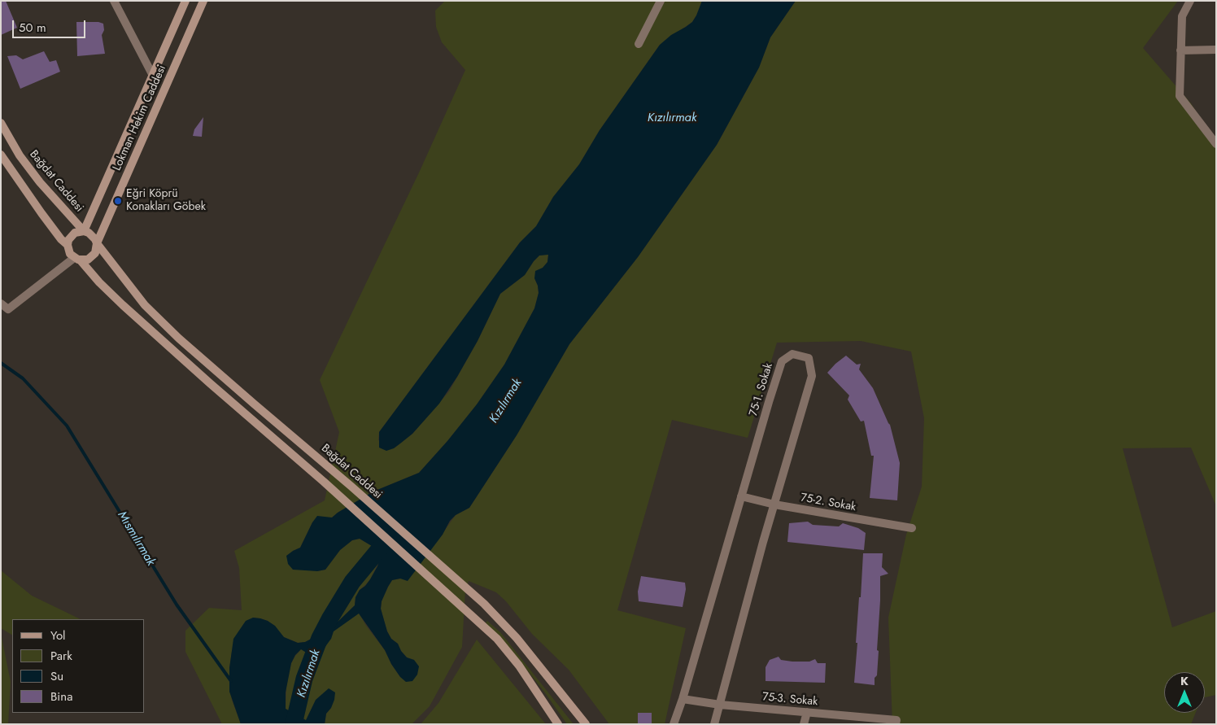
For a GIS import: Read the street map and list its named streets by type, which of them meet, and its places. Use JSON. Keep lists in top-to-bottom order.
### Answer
{
  "streets": {
    "main road": ["Lokman Hekim Caddesi", "Bağdat Caddesi"],
    "street": ["75-1. Sokak", "75-2. Sokak", "75-3. Sokak"]
  },
  "crossings": [
    ["Lokman Hekim Caddesi", "Bağdat Caddesi"],
    ["75-1. Sokak", "75-2. Sokak"],
    ["75-1. Sokak", "75-3. Sokak"]
  ],
  "water": ["Kızılırmak", "Mısmılırmak"],
  "places": ["Eğri Köprü Konakları Göbek"],
  "legend": [
    "Yol",
    "Park",
    "Su",
    "Bina"
  ],
  "scale_bar": "50 m",
  "north": "top"
}
